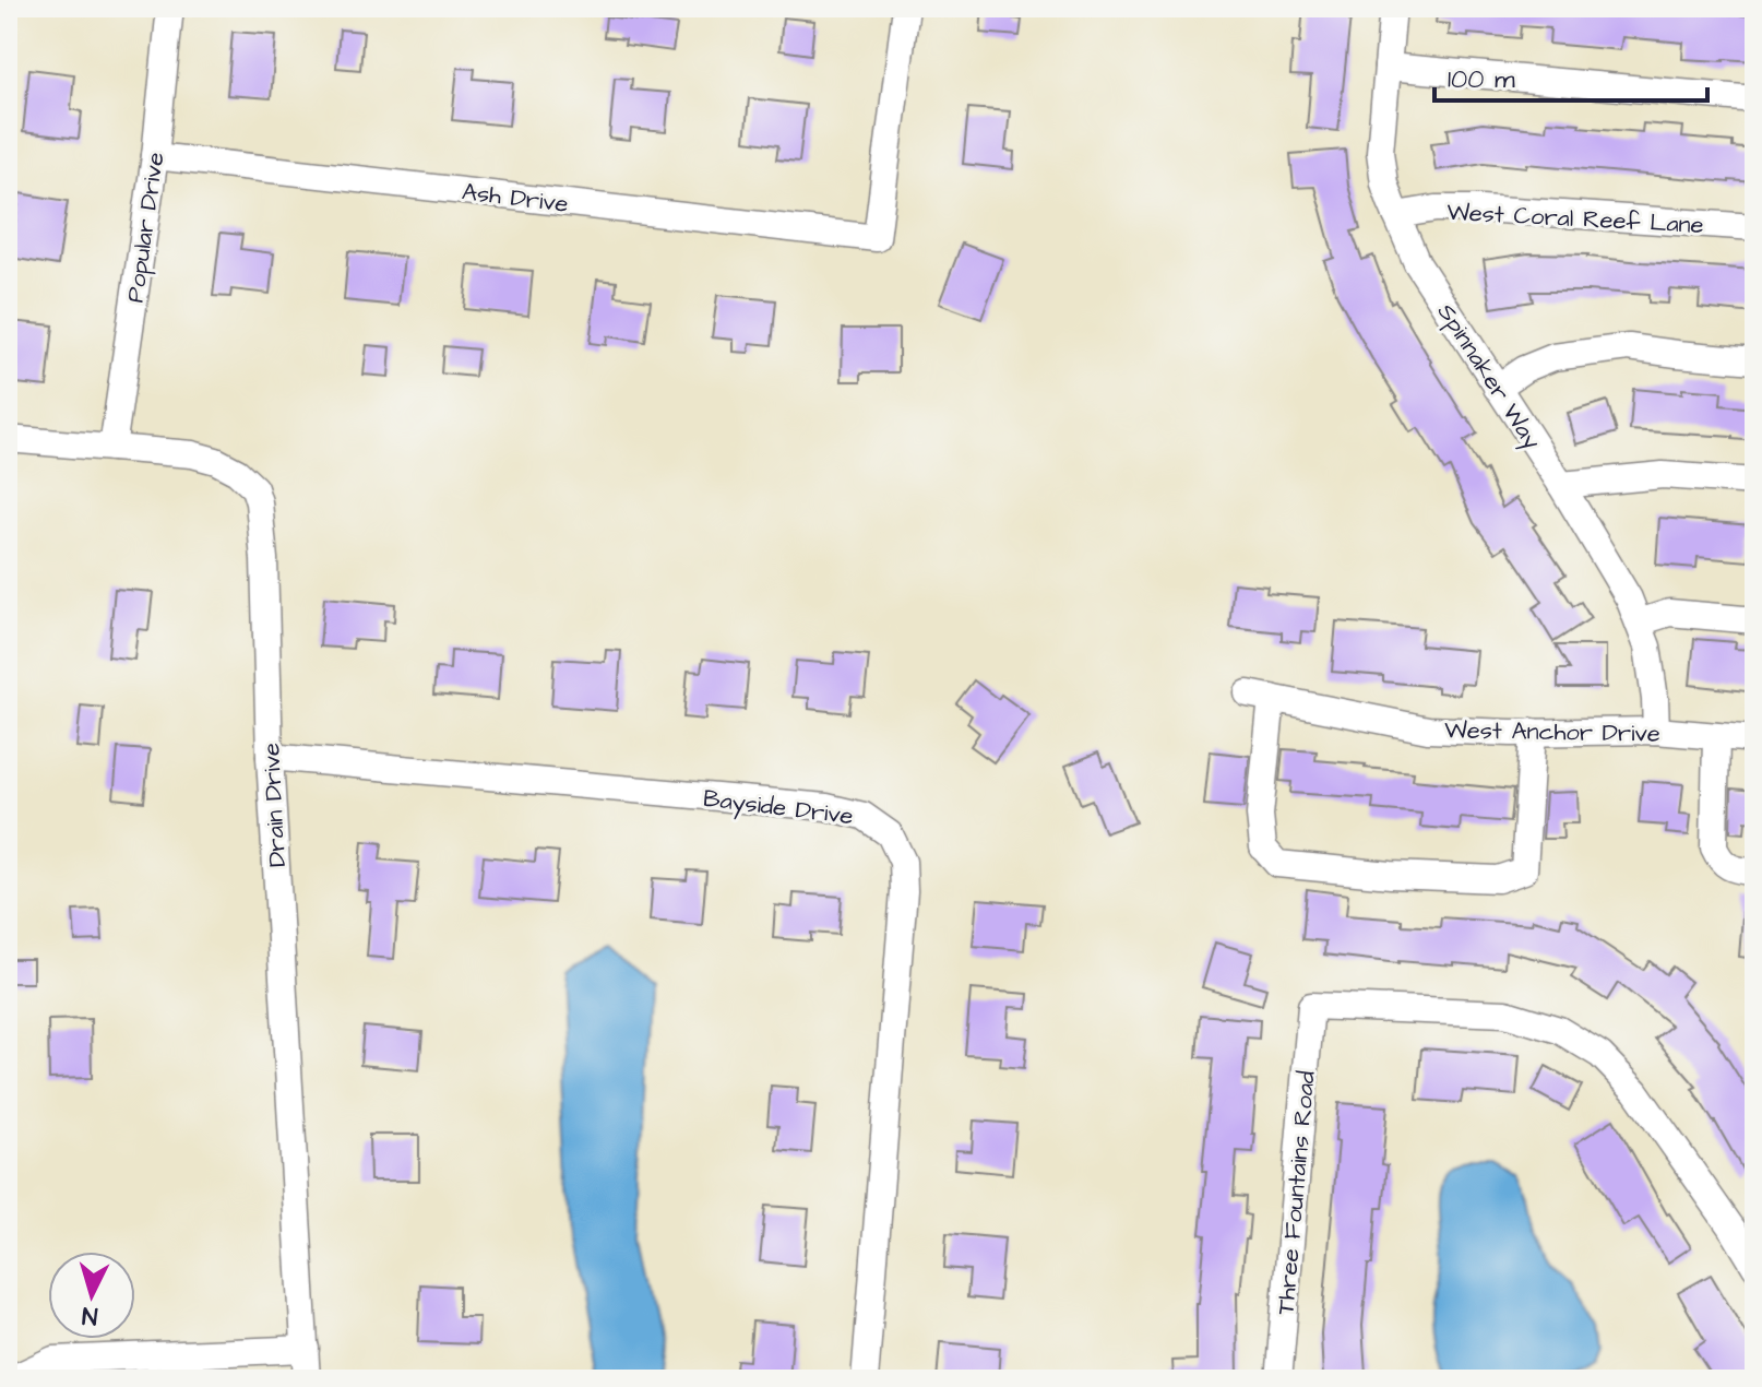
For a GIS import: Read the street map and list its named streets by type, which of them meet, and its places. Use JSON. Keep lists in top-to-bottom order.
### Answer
{
  "streets": {
    "street": [
      "Ash Drive",
      "West Coral Reef Lane",
      "Popular Drive",
      "Spinnaker Way",
      "West Anchor Drive",
      "Drain Drive",
      "Bayside Drive",
      "Three Fountains Road"
    ]
  },
  "crossings": [
    ["Ash Drive", "Popular Drive"],
    ["West Coral Reef Lane", "Spinnaker Way"],
    ["Popular Drive", "Drain Drive"],
    ["Spinnaker Way", "West Anchor Drive"],
    ["Drain Drive", "Bayside Drive"]
  ],
  "scale_bar": "100 m",
  "north": "bottom"
}
